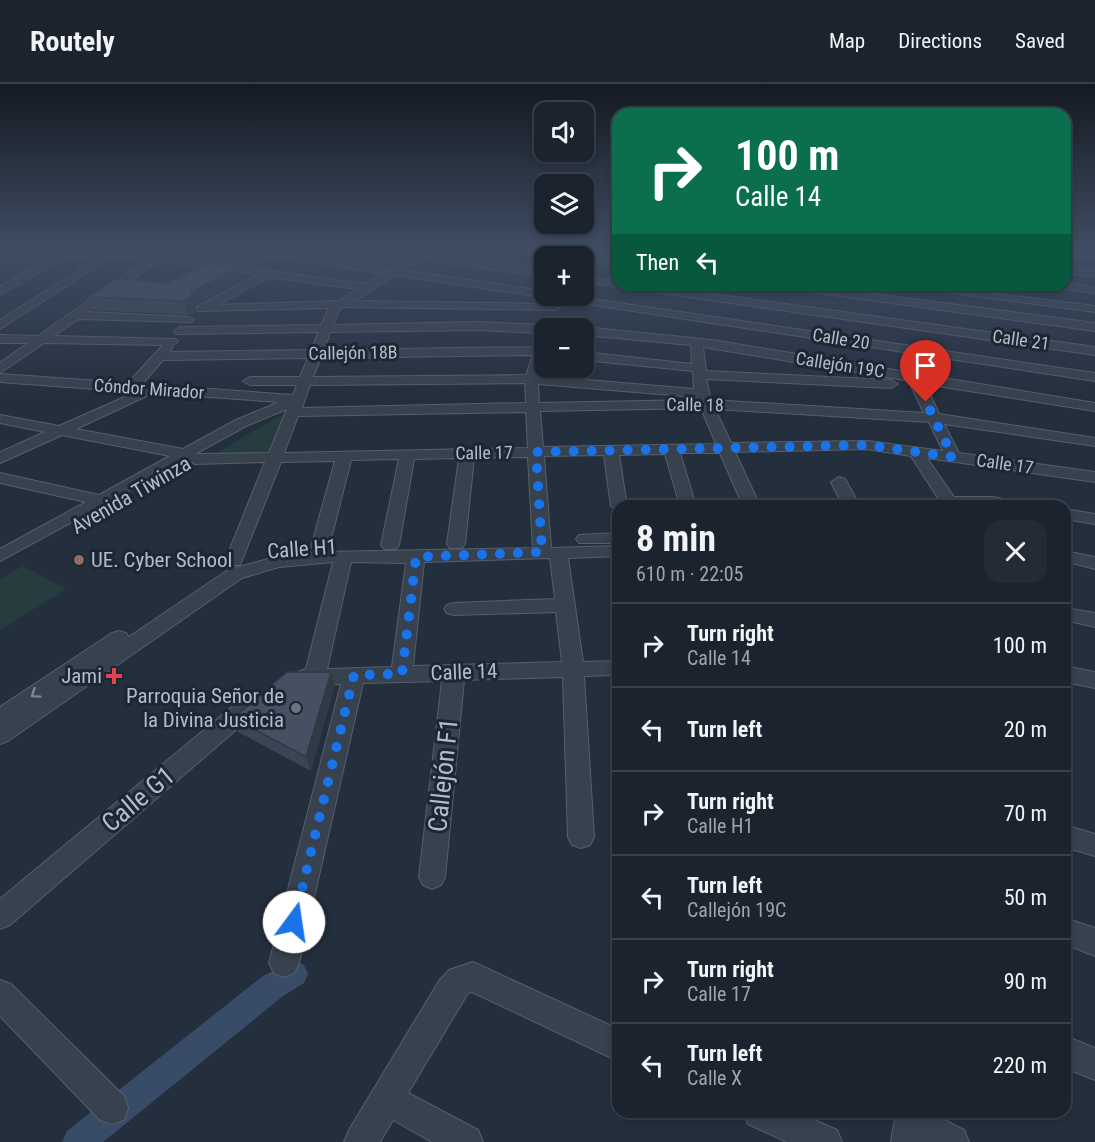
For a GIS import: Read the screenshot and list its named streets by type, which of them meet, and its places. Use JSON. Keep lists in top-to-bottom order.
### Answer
{
  "streets": {
    "street": [
      "Calle 20",
      "Calle 21",
      "Callejón 18B",
      "Callejón 19C",
      "Cóndor Mirador",
      "Calle 18",
      "Calle 17",
      "Avenida Tiwinza",
      "Calle H1",
      "Calle 14",
      "Callejón F1",
      "Calle G1"
    ]
  },
  "crossings": [
    ["Calle 20", "Callejón 19C"],
    ["Cóndor Mirador", "Calle 18"],
    ["Cóndor Mirador", "Avenida Tiwinza"],
    ["Calle 18", "Avenida Tiwinza"],
    ["Calle 17", "Avenida Tiwinza"],
    ["Calle 14", "Callejón F1"],
    ["Calle 14", "Calle G1"]
  ],
  "places": {
    "other": ["UE. Cyber School", "Parroquia Señor de la Divina Justicia"],
    "health": ["Jami"]
  },
  "page": {
    "header": "Routely",
    "nav": ["Map", "Directions", "Saved"],
    "map_buttons": ["+", "−"],
    "turn": ["100 m", "Calle 14"],
    "then": "Then",
    "heading": ["8 min", "610 m · 22:05"],
    "list": [
      {
        "name": "Turn right",
        "note": "Calle 14",
        "value": "100 m"
      },
      {
        "name": "Turn left",
        "value": "20 m"
      },
      {
        "name": "Turn right",
        "note": "Calle H1",
        "value": "70 m"
      },
      {
        "name": "Turn left",
        "note": "Callejón 19C",
        "value": "50 m"
      },
      {
        "name": "Turn right",
        "note": "Calle 17",
        "value": "90 m"
      },
      {
        "name": "Turn left",
        "note": "Calle X",
        "value": "220 m"
      }
    ]
  }
}
